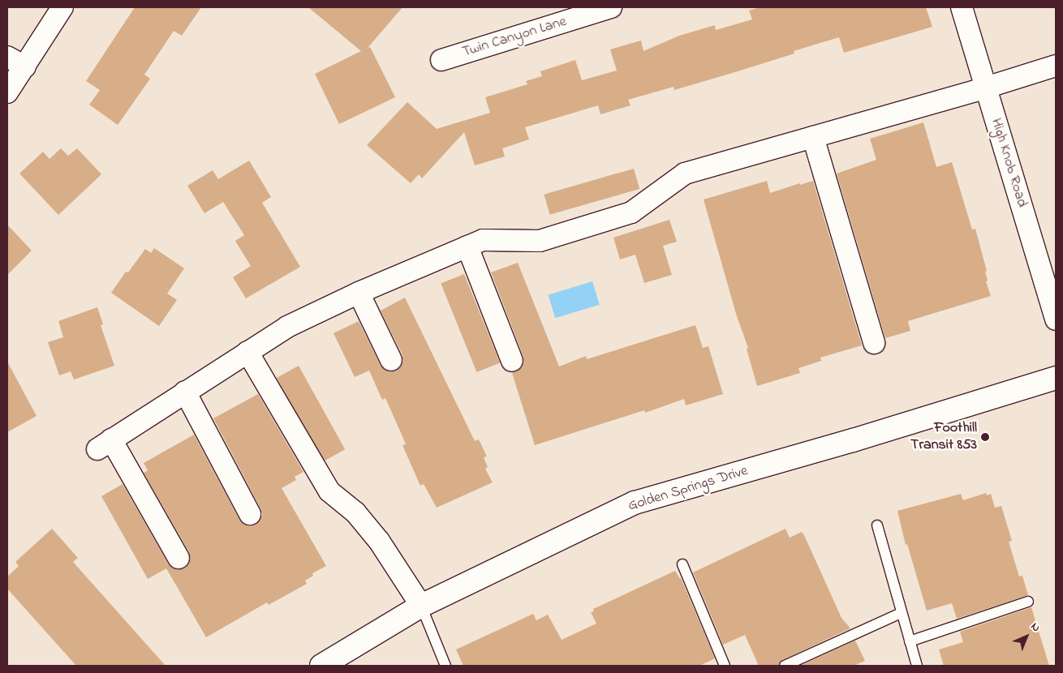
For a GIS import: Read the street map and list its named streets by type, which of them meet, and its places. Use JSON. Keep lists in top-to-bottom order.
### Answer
{
  "streets": {
    "main road": ["Golden Springs Drive"],
    "street": ["Twin Canyon Lane", "High Knob Road"]
  },
  "places": ["Foothill Transit 853"],
  "north": "top right"
}
